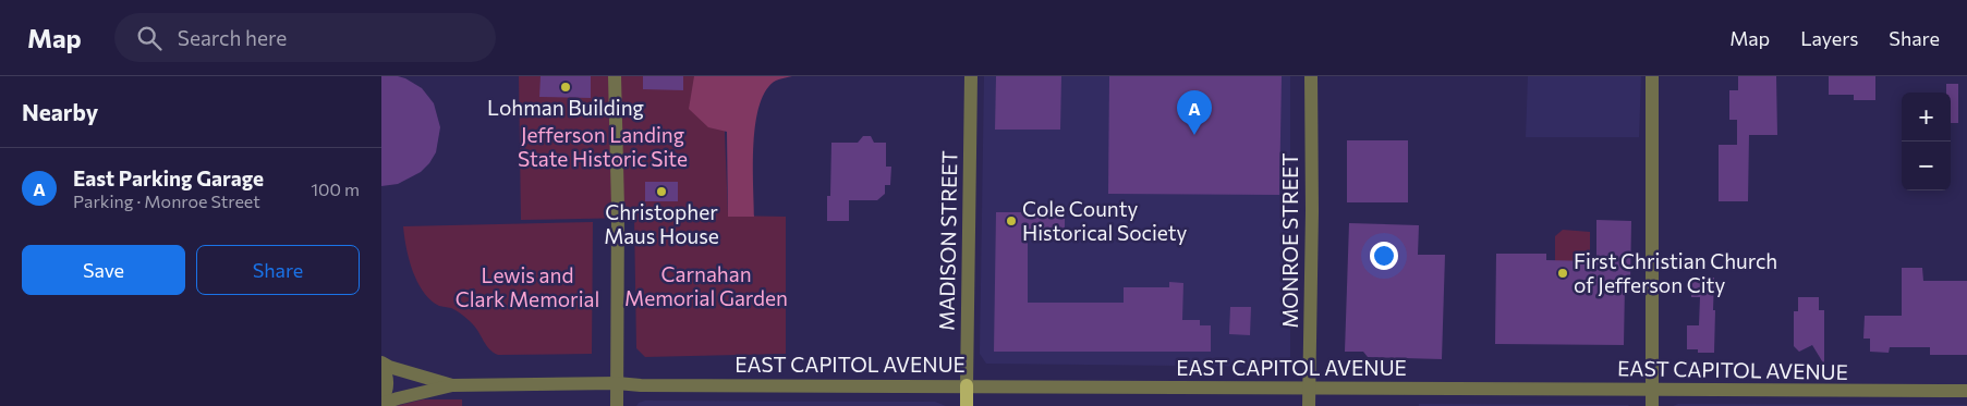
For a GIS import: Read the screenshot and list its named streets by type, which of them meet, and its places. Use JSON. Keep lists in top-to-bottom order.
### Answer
{
  "streets": {
    "main road": ["MADISON STREET"],
    "street": ["MONROE STREET", "EAST CAPITOL AVENUE"]
  },
  "crossings": [
    ["MADISON STREET", "EAST CAPITOL AVENUE"],
    ["MONROE STREET", "EAST CAPITOL AVENUE"]
  ],
  "parks": ["Jefferson Landing State Historic Site", "Carnahan Memorial Garden", "Lewis and Clark Memorial"],
  "places": [
    "Lohman Building",
    "Christopher Maus House",
    "Cole County Historical Society",
    "First Christian Church of Jefferson City"
  ],
  "page": {
    "header": "Map",
    "search": "Search here",
    "nav": ["Map", "Layers", "Share"],
    "heading": "Nearby",
    "pins": "A",
    "map_buttons": ["+", "−"],
    "list": [
      {
        "mark": "A",
        "name": "East Parking Garage",
        "note": "Parking · Monroe Street",
        "value": "100 m"
      }
    ],
    "buttons": ["Save", "Share"]
  }
}
